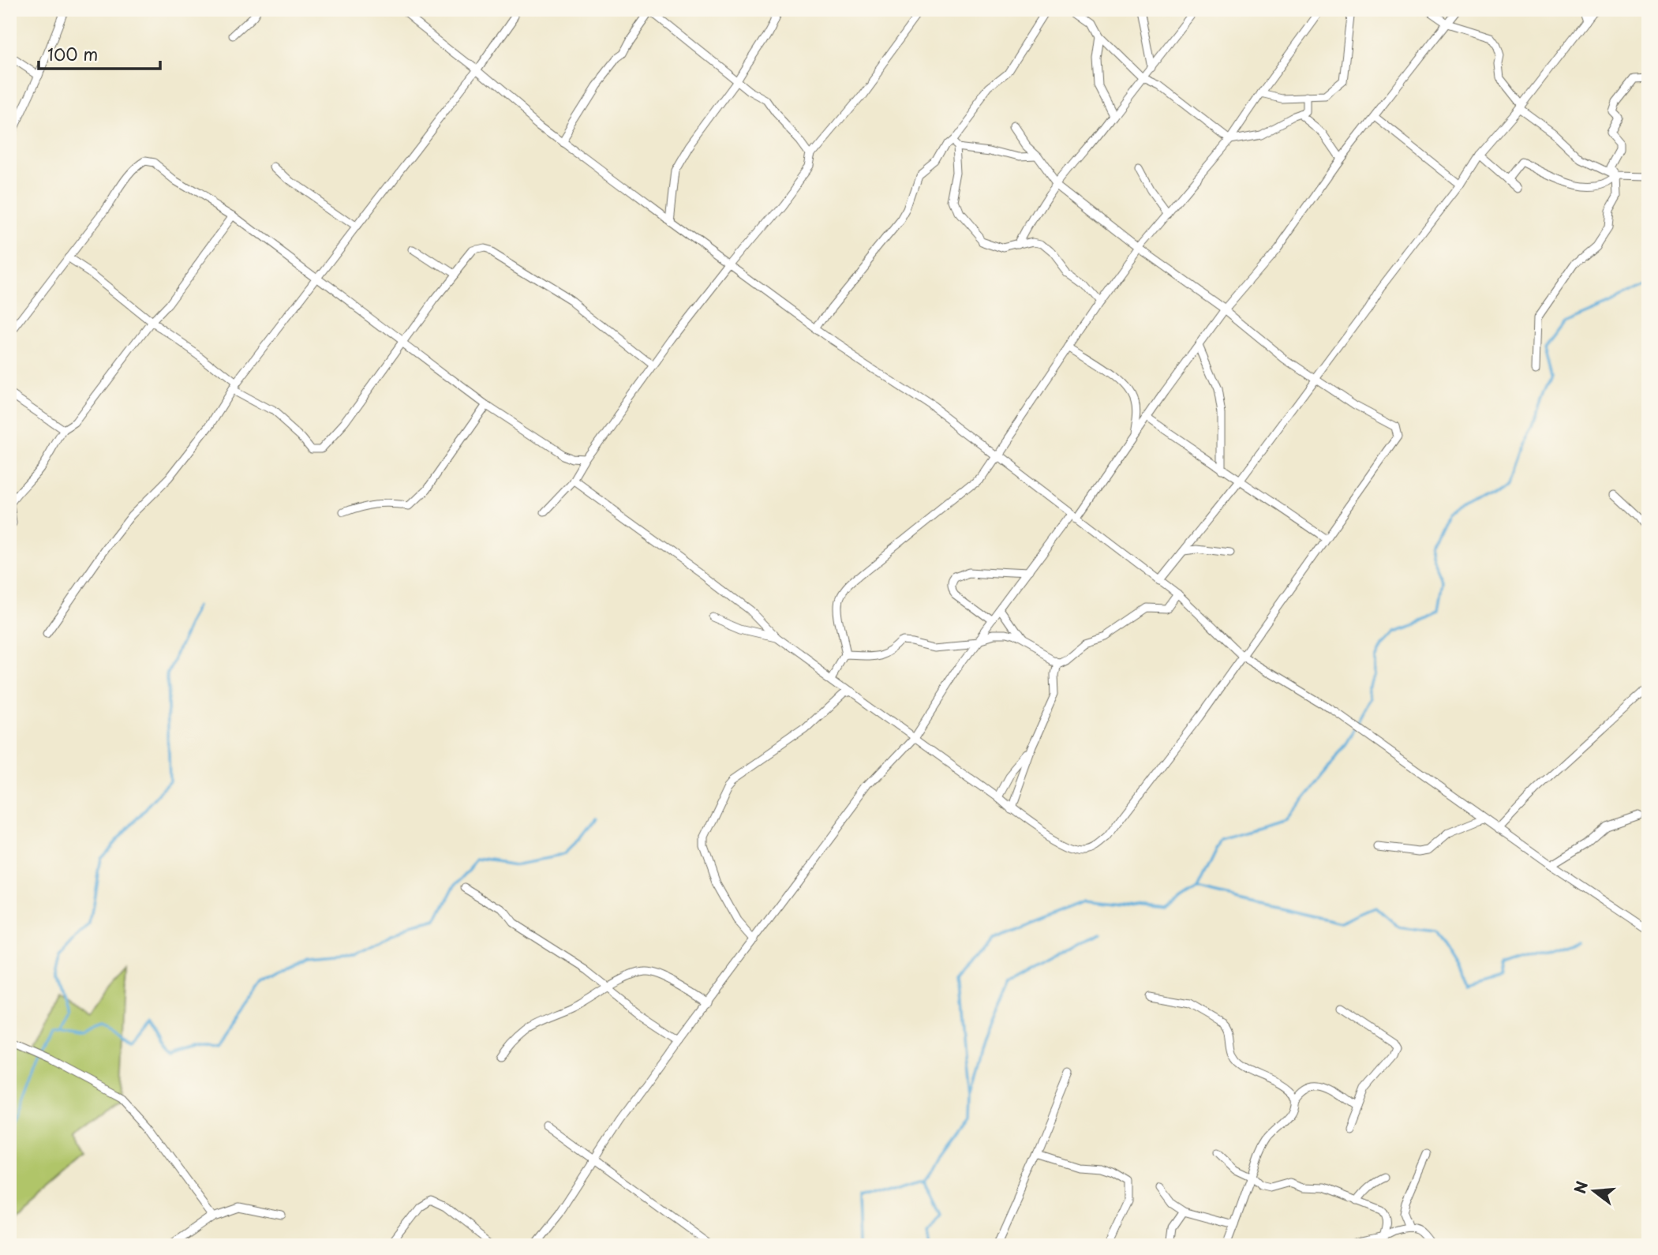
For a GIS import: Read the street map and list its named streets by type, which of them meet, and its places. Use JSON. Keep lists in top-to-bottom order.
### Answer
{
  "scale_bar": "100 m",
  "north": "left"
}
